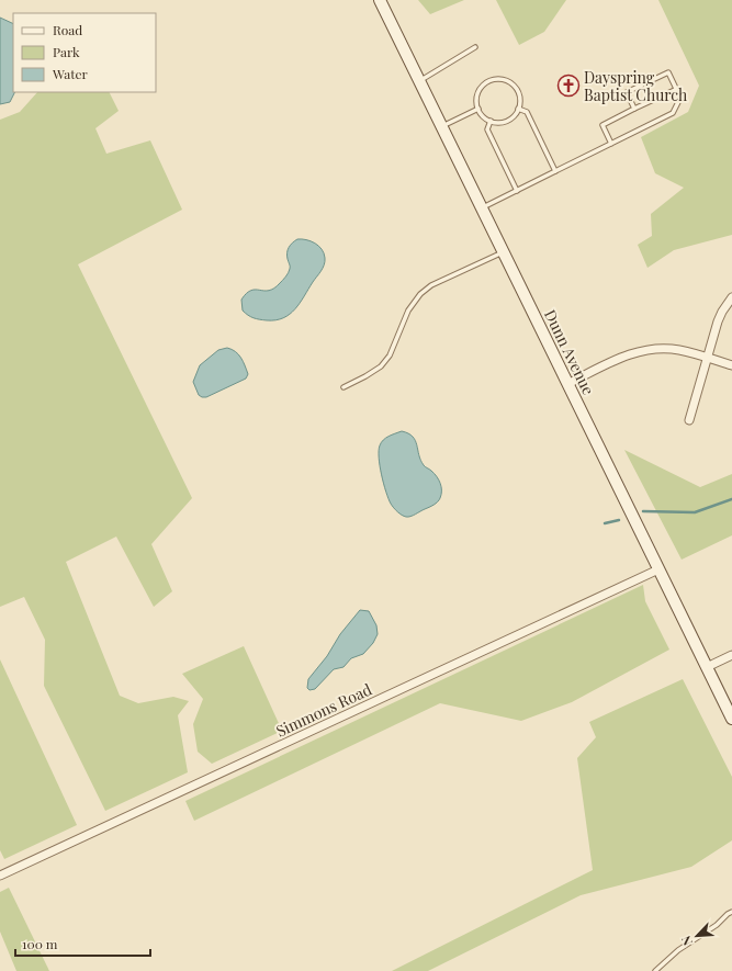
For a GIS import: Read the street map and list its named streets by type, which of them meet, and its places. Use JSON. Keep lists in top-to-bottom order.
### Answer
{
  "streets": {
    "main road": ["Dunn Avenue"],
    "street": ["Simmons Road"]
  },
  "crossings": [
    ["Dunn Avenue", "Simmons Road"]
  ],
  "places": {
    "church": ["Dayspring Baptist Church"]
  },
  "legend": ["Road", "Park", "Water"],
  "scale_bar": "100 m",
  "north": "bottom left"
}
